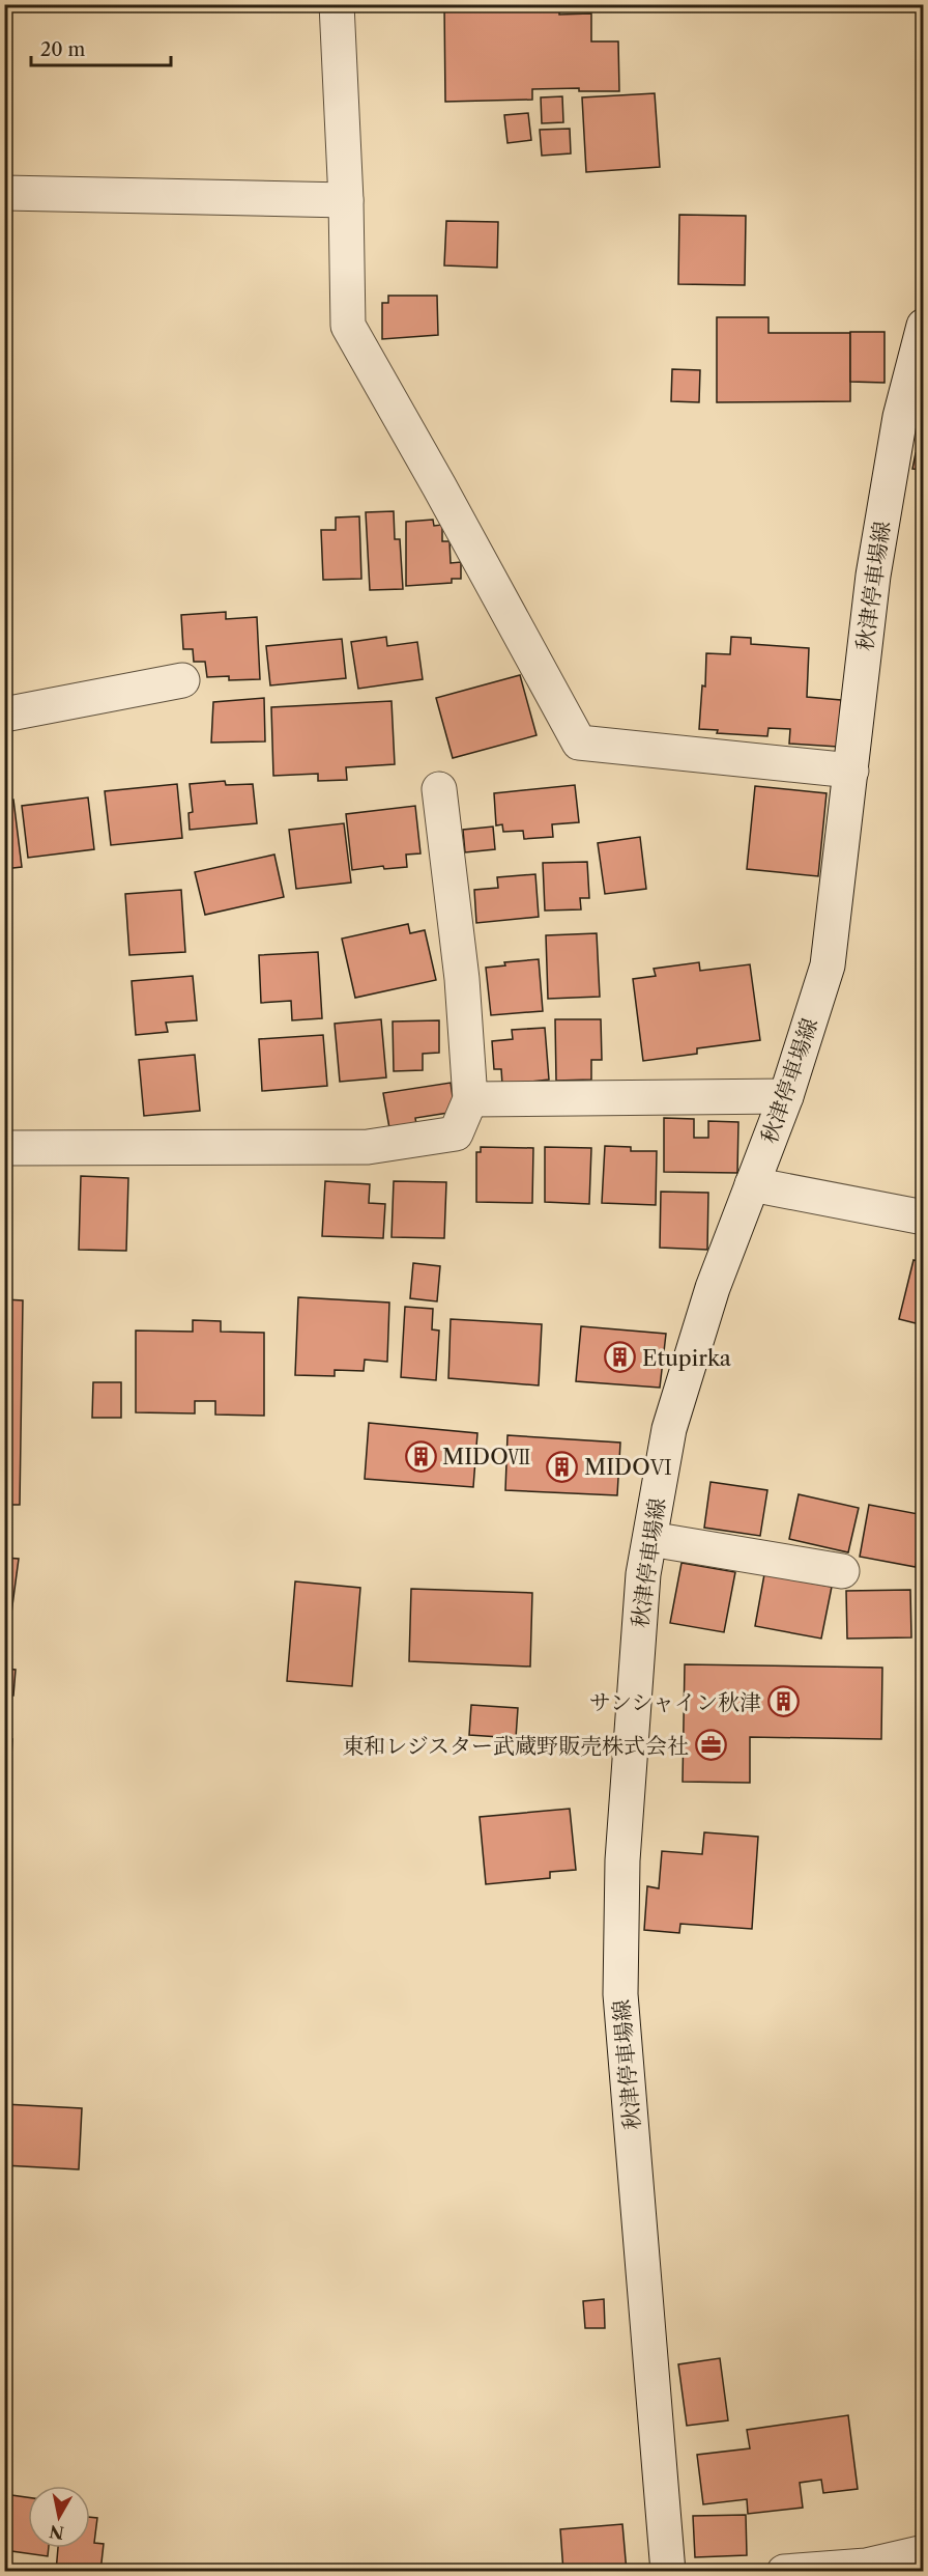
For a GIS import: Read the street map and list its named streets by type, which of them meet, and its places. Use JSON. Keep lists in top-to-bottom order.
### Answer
{
  "streets": {
    "street": ["秋津停車場線"]
  },
  "places": {
    "building": [
      "Etupirka",
      "MIDOⅦ",
      "MIDOⅥ",
      "サンシャイン秋津"
    ],
    "office": ["東和レジスター武蔵野販売株式会社"]
  },
  "scale_bar": "20 m",
  "north": "bottom"
}
